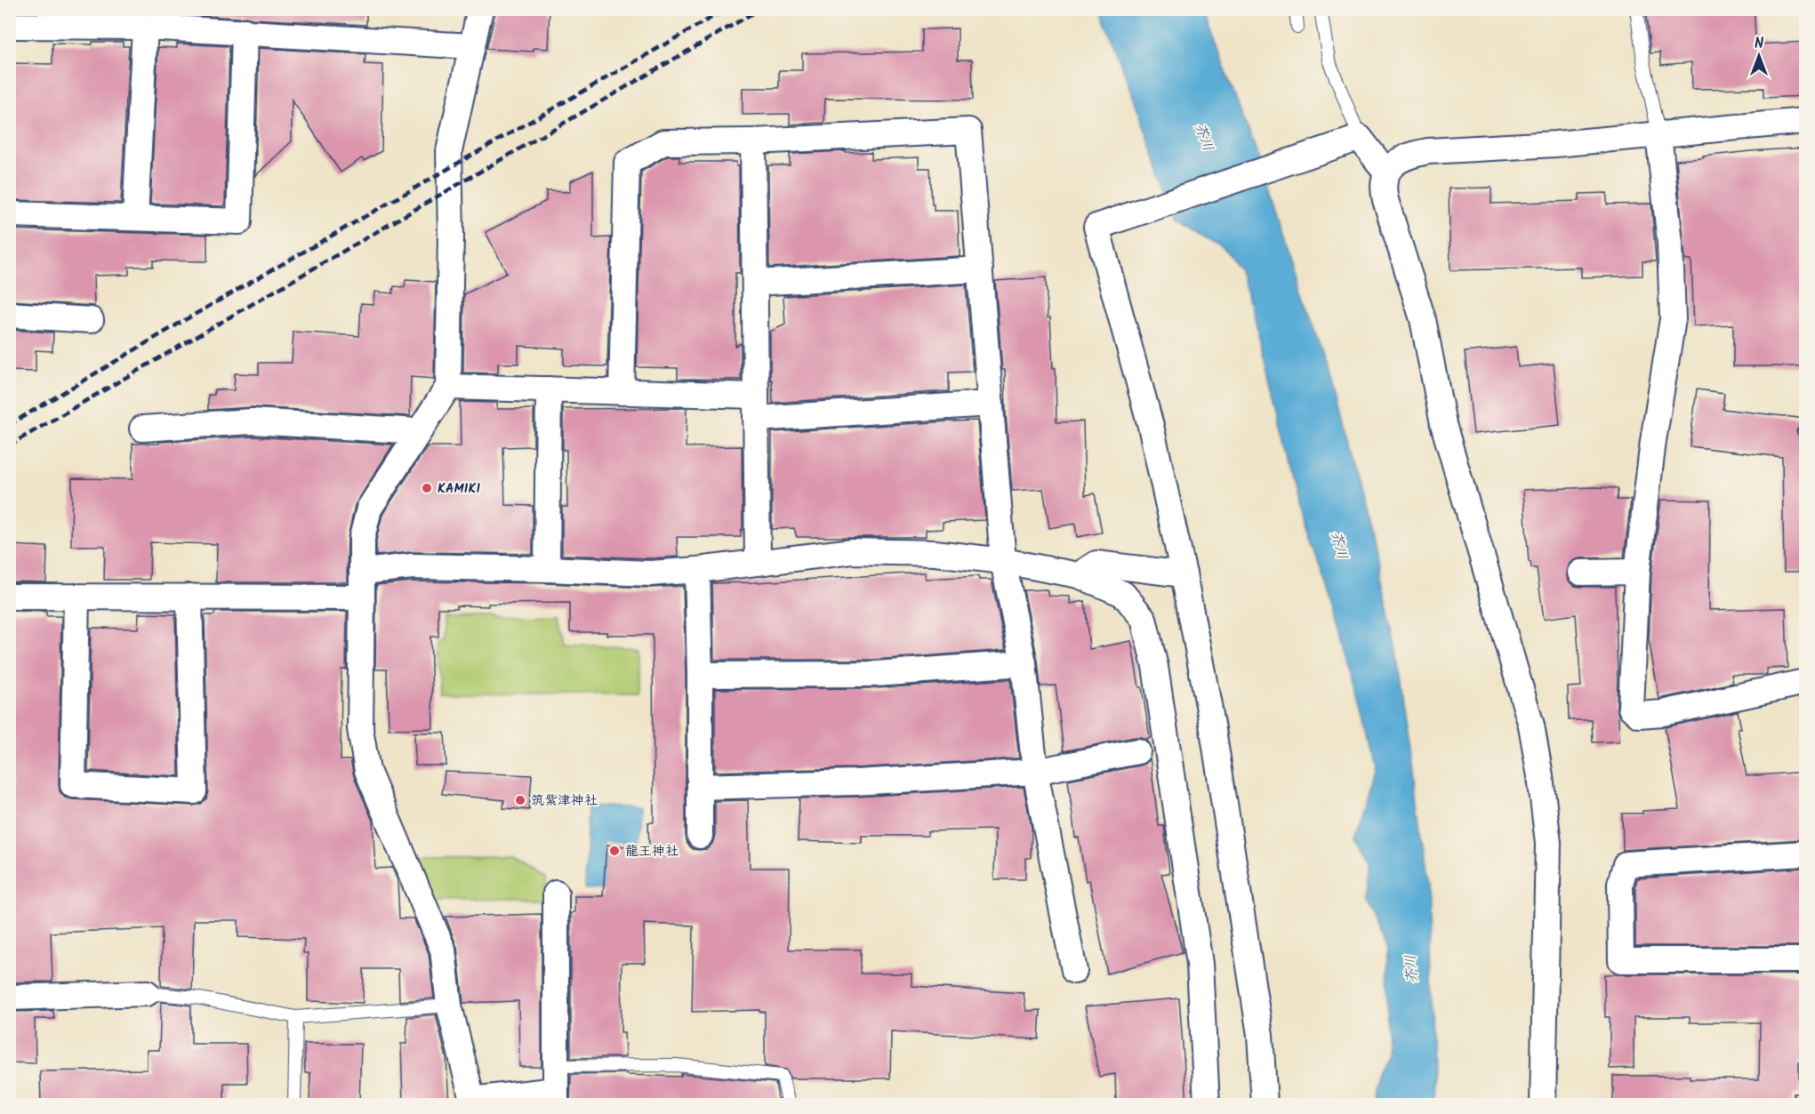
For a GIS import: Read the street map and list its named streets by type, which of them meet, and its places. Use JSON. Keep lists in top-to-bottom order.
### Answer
{
  "water": ["芥川"],
  "places": ["KAMIKI", "筑紫津神社", "龍王神社"],
  "north": "top"
}
